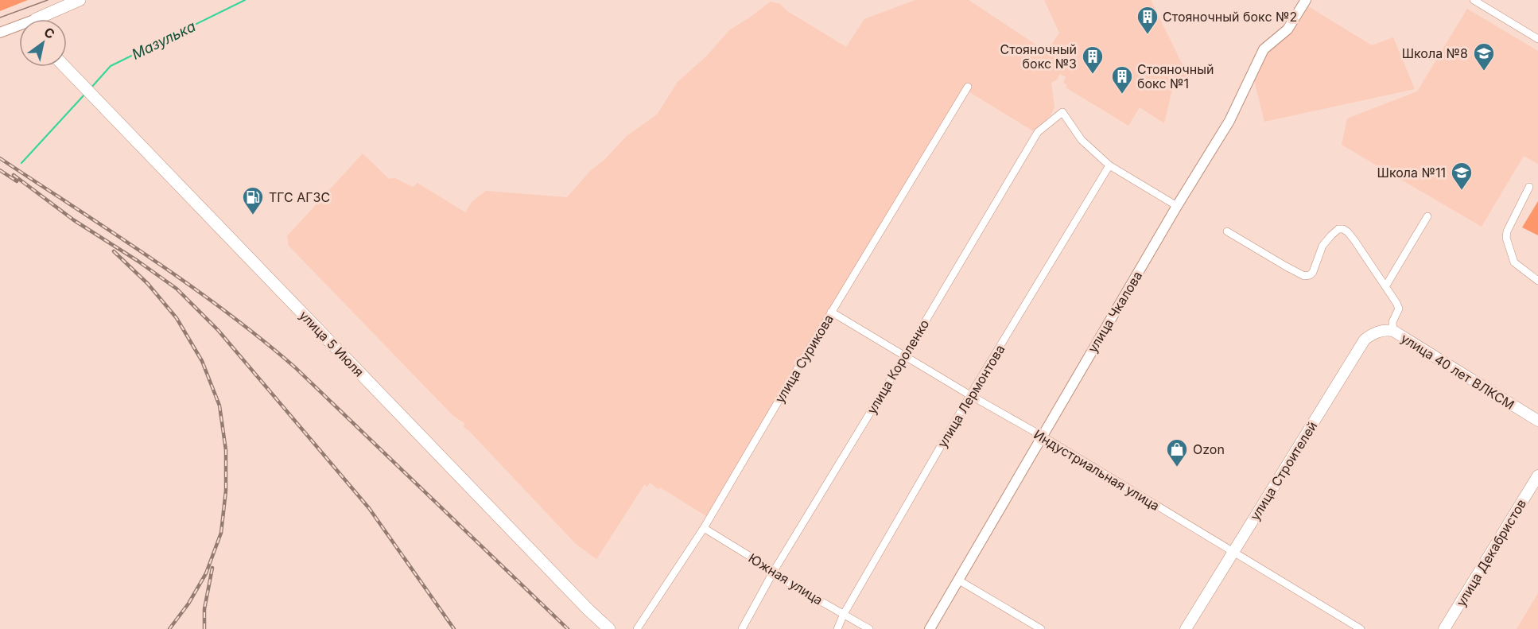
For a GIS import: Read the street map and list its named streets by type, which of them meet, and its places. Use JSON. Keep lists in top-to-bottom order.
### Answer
{
  "streets": {
    "highway": ["улица 5 Июля"],
    "main road": ["улица 40 лет ВЛКСМ", "улица Строителей", "улица Декабристов"],
    "street": [
      "улица Чкалова",
      "улица Сурикова",
      "улица Короленко",
      "улица Лермонтова",
      "Индустриальная улица",
      "Южная улица"
    ]
  },
  "crossings": [
    ["улица Чкалова", "Индустриальная улица"],
    ["улица Сурикова", "Индустриальная улица"],
    ["улица Сурикова", "Южная улица"],
    ["улица Короленко", "улица Лермонтова"],
    ["улица Короленко", "Индустриальная улица"],
    ["улица Короленко", "Южная улица"],
    ["улица 40 лет ВЛКСМ", "улица Строителей"],
    ["улица Лермонтова", "Индустриальная улица"],
    ["улица Лермонтова", "Южная улица"],
    ["Индустриальная улица", "улица Строителей"]
  ],
  "water": ["Мазулька"],
  "places": {
    "building": ["Стояночный бокс №2", "Стояночный бокс №3", "Стояночный бокс №1"],
    "school or university": ["Школа №8", "Школа №11"],
    "fuel station": ["ТГС АГЗС"],
    "shop": ["Ozon"]
  },
  "north": "top right"
}
